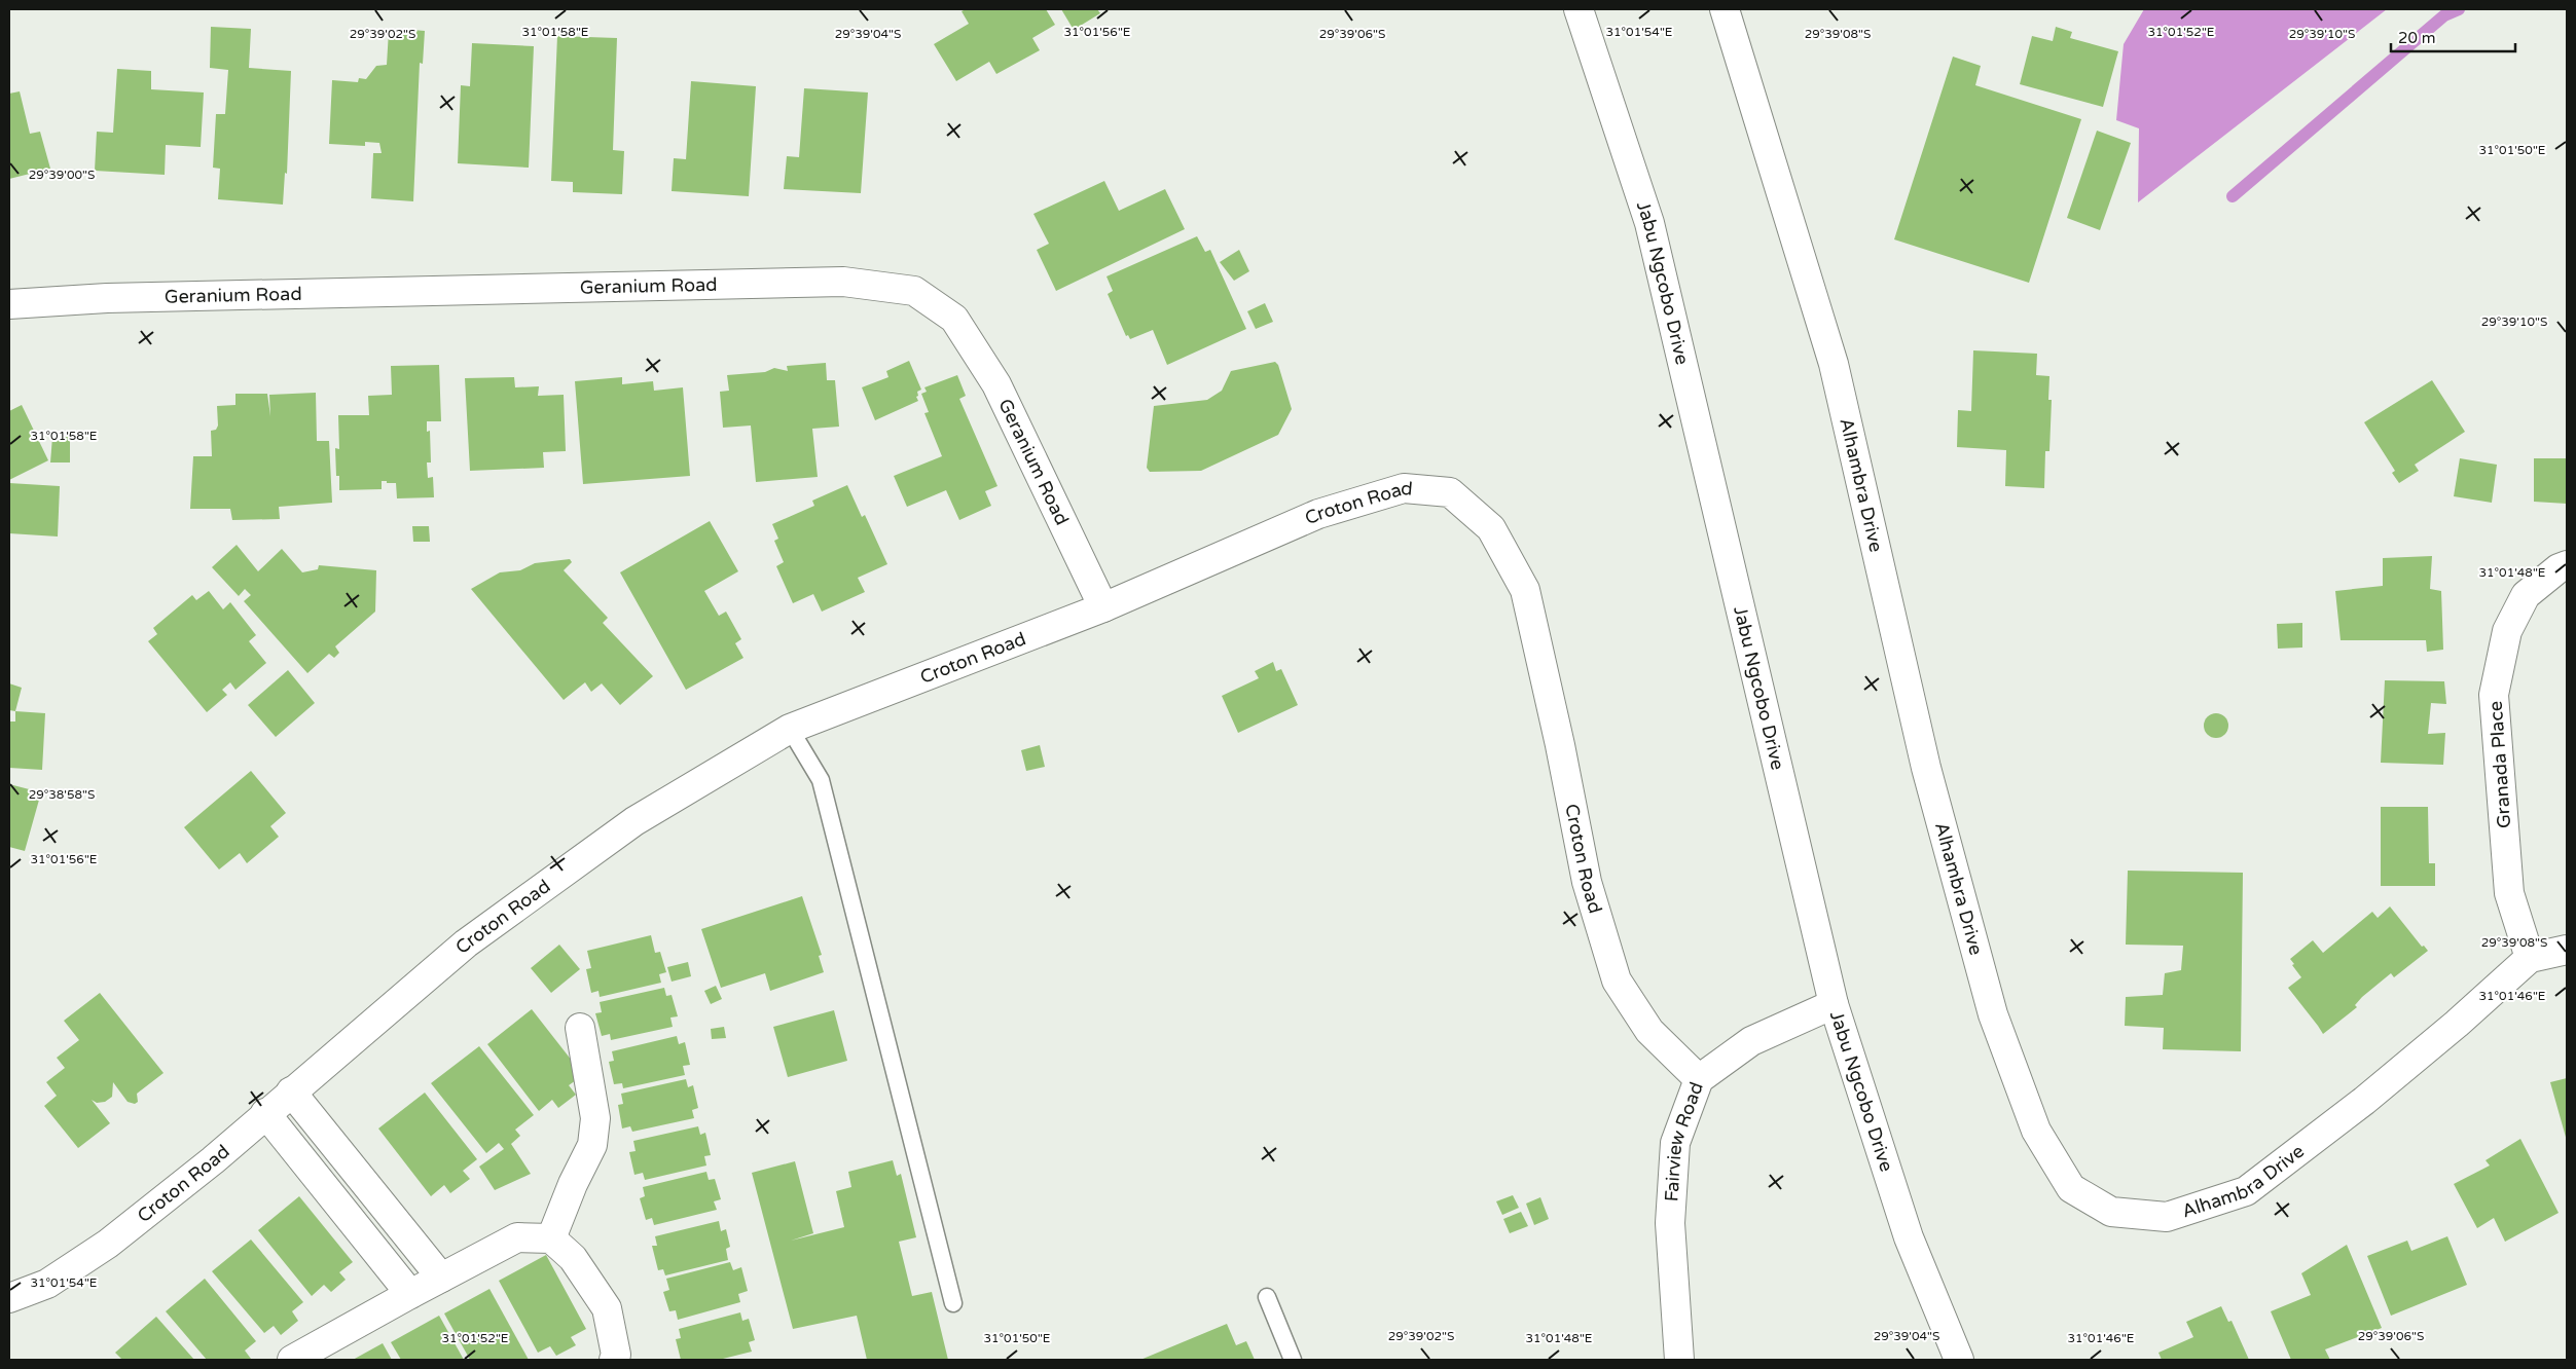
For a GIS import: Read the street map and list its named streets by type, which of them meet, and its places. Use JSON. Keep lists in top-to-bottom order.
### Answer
{
  "streets": {
    "street": [
      "Jabu Ngcobo Drive",
      "Geranium Road",
      "Alhambra Drive",
      "Croton Road",
      "Granada Place",
      "Fairview Road"
    ]
  },
  "crossings": [
    ["Jabu Ngcobo Drive", "Fairview Road"],
    ["Geranium Road", "Croton Road"],
    ["Alhambra Drive", "Granada Place"],
    ["Croton Road", "Fairview Road"]
  ],
  "scale_bar": "20 m",
  "coordinates": [
    "31°01'58\"E",
    "31°01'56\"E",
    "31°01'54\"E",
    "31°01'52\"E",
    "29°39'02\"S",
    "29°39'04\"S",
    "29°39'06\"S",
    "29°39'08\"S",
    "29°39'10\"S",
    "31°01'50\"E",
    "29°39'00\"S",
    "31°01'48\"E",
    "29°38'58\"S",
    "31°01'46\"E"
  ]
}
